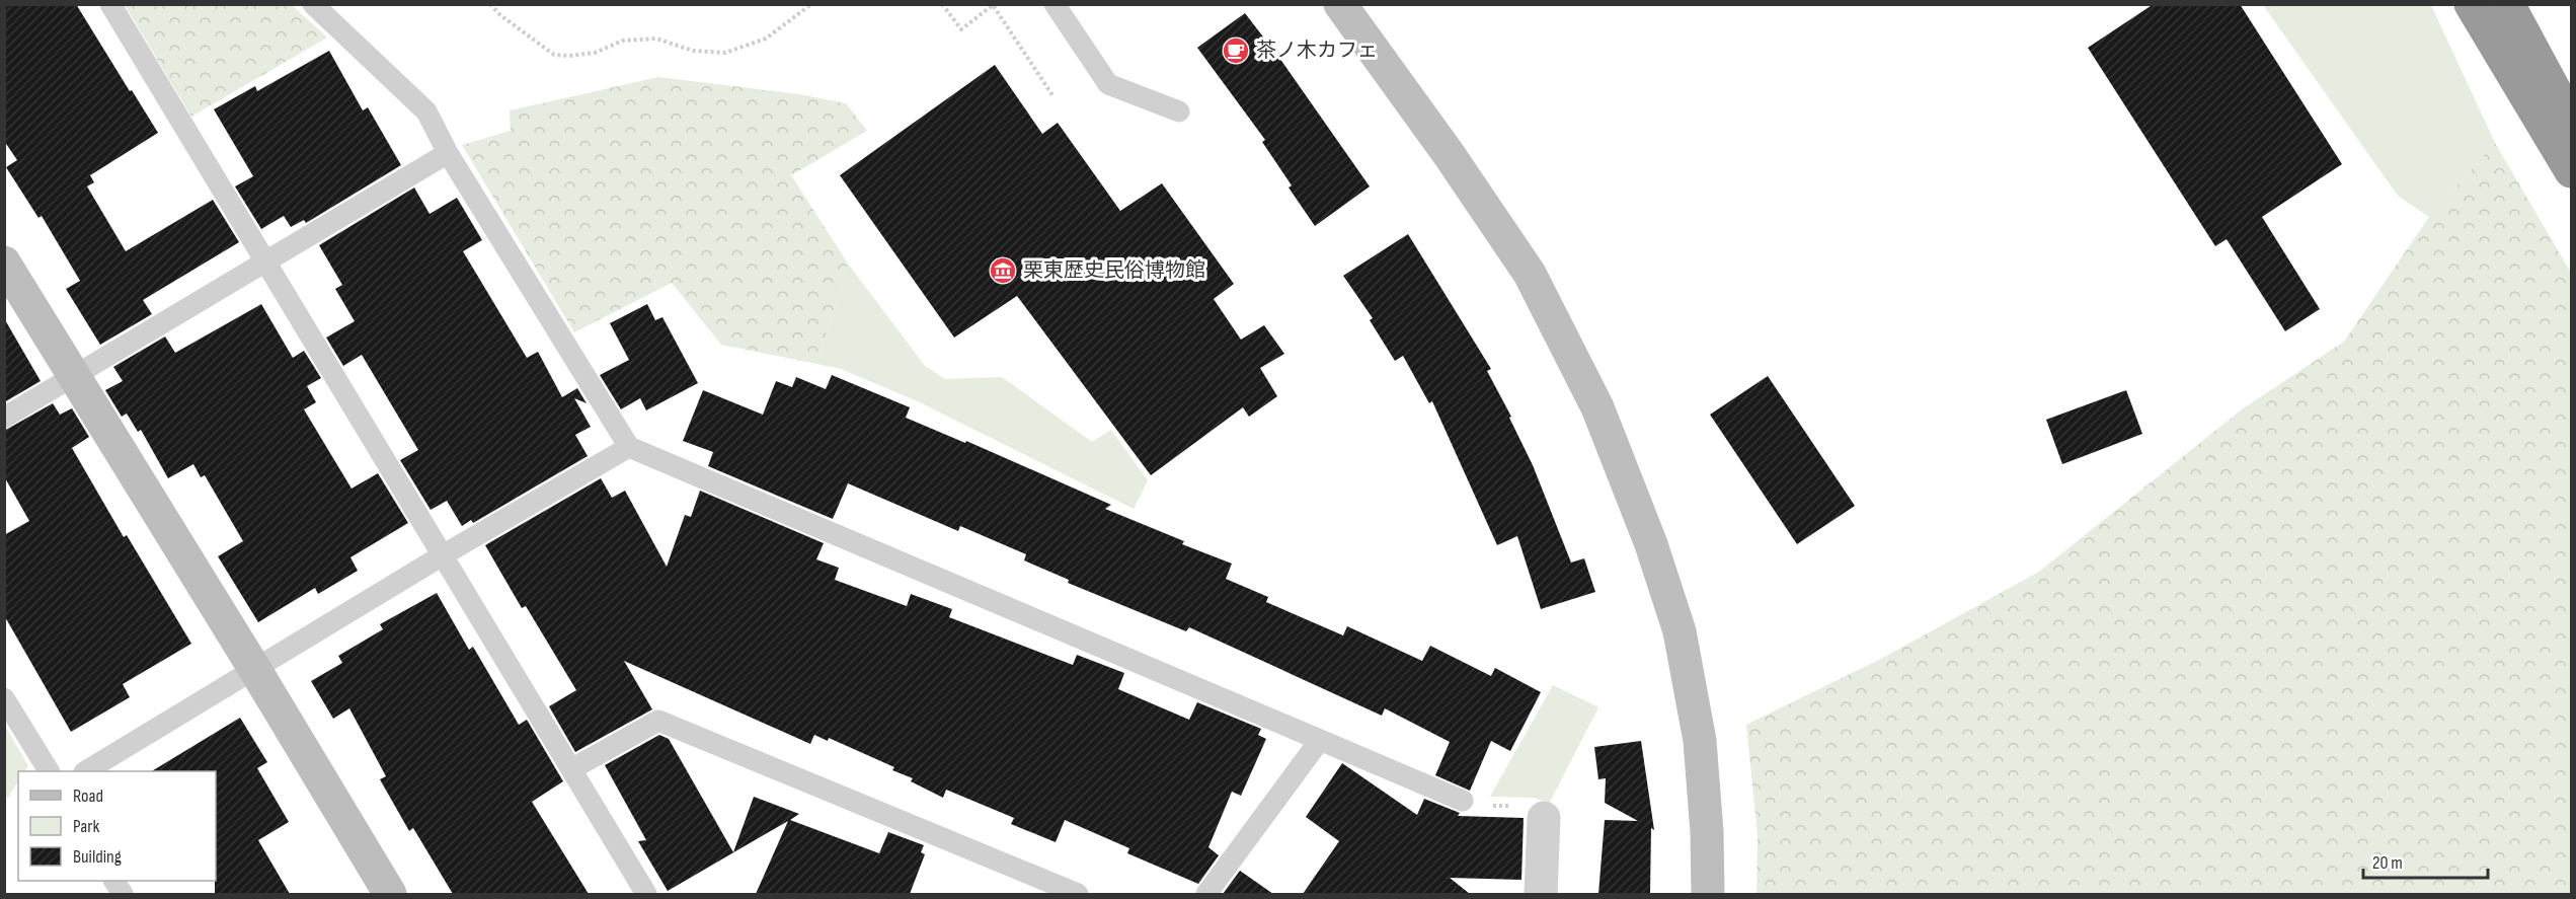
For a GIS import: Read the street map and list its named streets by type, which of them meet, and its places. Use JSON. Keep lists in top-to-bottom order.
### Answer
{
  "places": {
    "cafe": ["茶ノ木カフェ"],
    "museum": ["栗東歴史民俗博物館"]
  },
  "legend": ["Road", "Park", "Building"],
  "scale_bar": "20 m"
}
